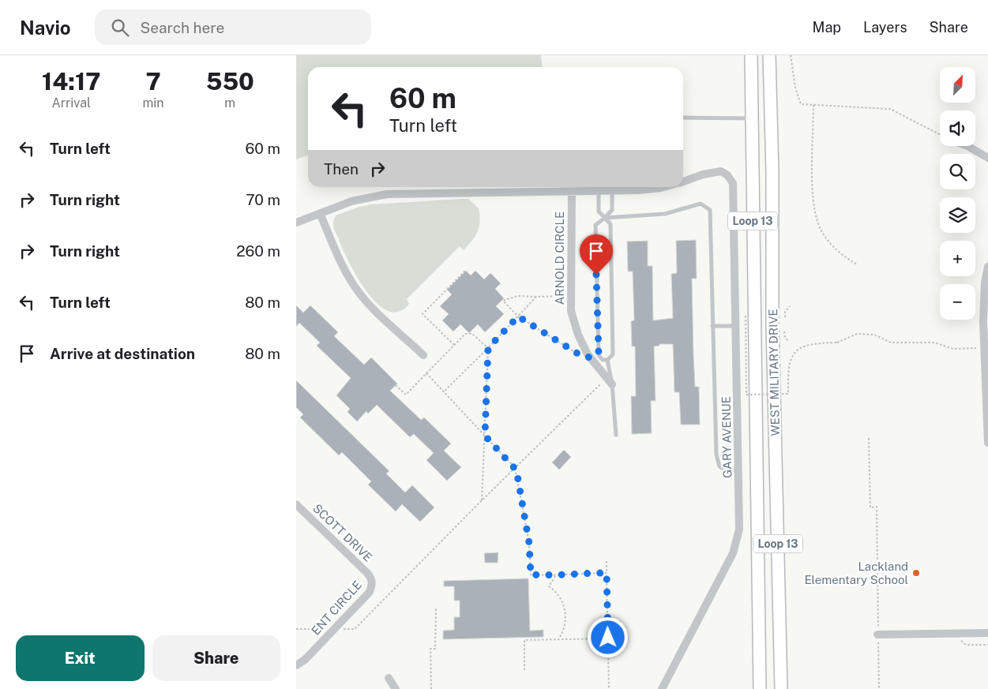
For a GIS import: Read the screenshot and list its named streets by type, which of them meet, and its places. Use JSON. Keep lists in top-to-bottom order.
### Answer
{
  "streets": {
    "main road": ["Loop 13", "WEST MILITARY DRIVE"],
    "street": [
      "ARNOLD CIRCLE",
      "GARY AVENUE",
      "SCOTT DRIVE",
      "ENT CIRCLE"
    ]
  },
  "crossings": [
    ["SCOTT DRIVE", "ENT CIRCLE"]
  ],
  "places": ["Lackland Elementary School"],
  "north": "top right",
  "page": {
    "header": "Navio",
    "search": "Search here",
    "nav": ["Map", "Layers", "Share"],
    "eta": [
      "14:17",
      "Arrival",
      "7",
      "min",
      "550",
      "m"
    ],
    "map_buttons": ["+", "−"],
    "turn": ["60 m", "Turn left"],
    "list": [
      {
        "name": "Turn left",
        "value": "60 m"
      },
      {
        "name": "Turn right",
        "value": "70 m"
      },
      {
        "name": "Turn right",
        "value": "260 m"
      },
      {
        "name": "Turn left",
        "value": "80 m"
      },
      {
        "name": "Arrive at destination",
        "value": "80 m"
      }
    ],
    "then": "Then",
    "buttons": ["Exit", "Share"]
  }
}
